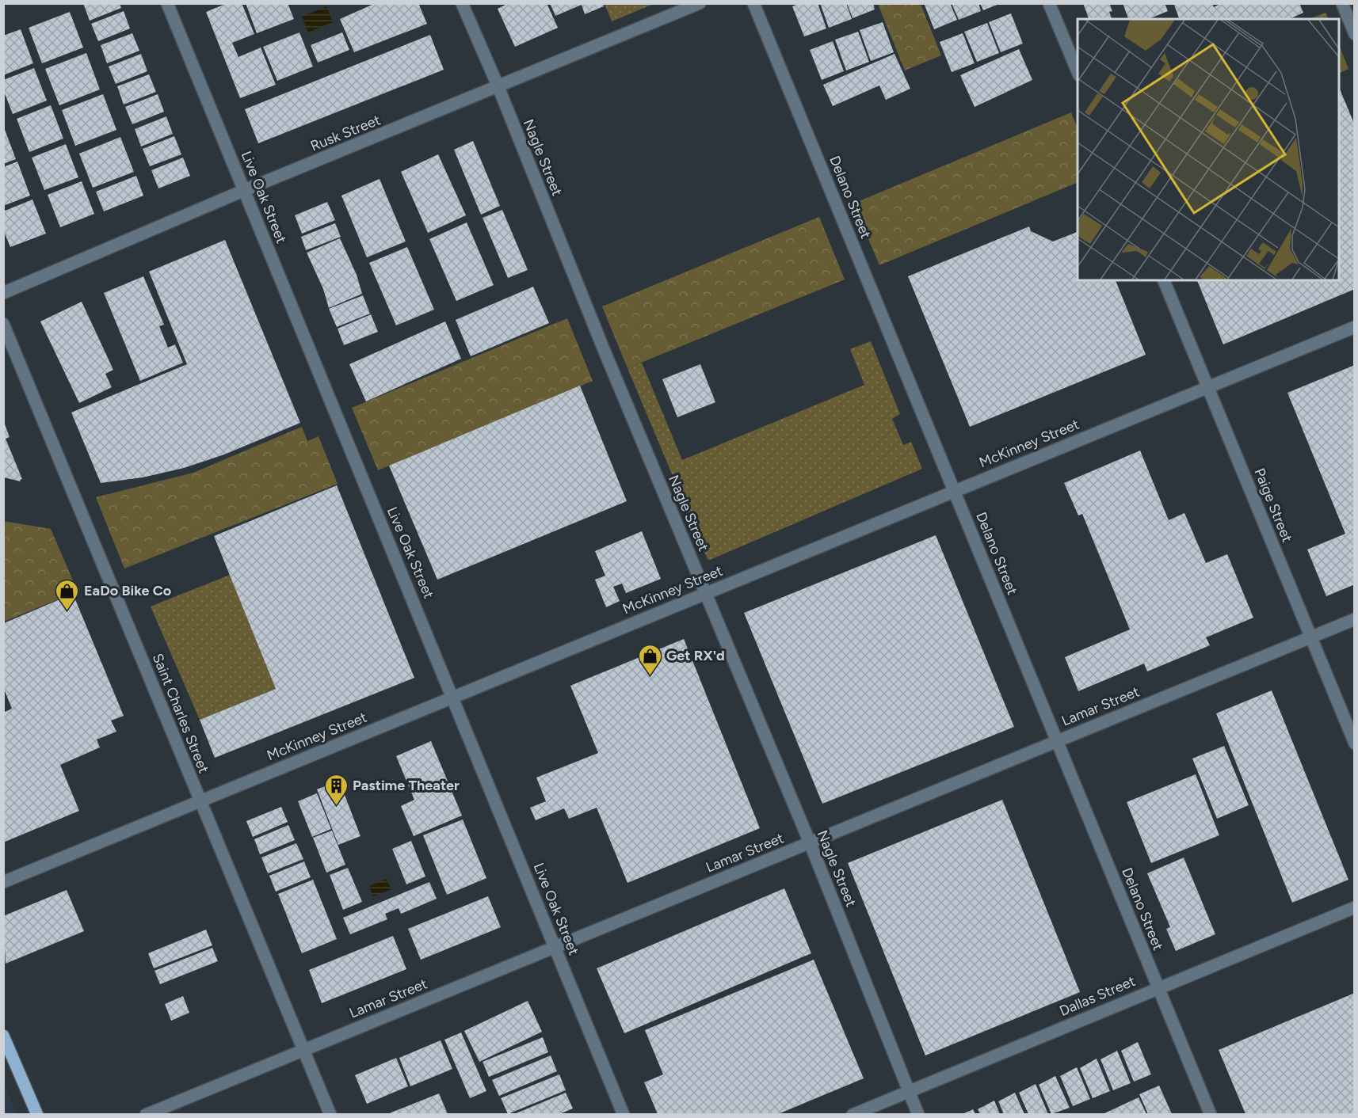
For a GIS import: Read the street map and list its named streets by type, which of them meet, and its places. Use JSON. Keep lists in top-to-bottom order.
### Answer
{
  "streets": {
    "street": [
      "Rusk Street",
      "Nagle Street",
      "Live Oak Street",
      "Delano Street",
      "McKinney Street",
      "Paige Street",
      "Lamar Street",
      "Saint Charles Street",
      "Dallas Street"
    ]
  },
  "crossings": [
    ["Rusk Street", "Nagle Street"],
    ["Rusk Street", "Live Oak Street"],
    ["Nagle Street", "McKinney Street"],
    ["Nagle Street", "Lamar Street"],
    ["Nagle Street", "Dallas Street"],
    ["Live Oak Street", "McKinney Street"],
    ["Live Oak Street", "Lamar Street"],
    ["Delano Street", "McKinney Street"],
    ["Delano Street", "Lamar Street"],
    ["Delano Street", "Dallas Street"],
    ["McKinney Street", "Paige Street"],
    ["McKinney Street", "Saint Charles Street"],
    ["Paige Street", "Lamar Street"],
    ["Lamar Street", "Saint Charles Street"]
  ],
  "places": {
    "shop": ["EaDo Bike Co", "Get RX'd"],
    "building": ["Pastime Theater"]
  }
}
